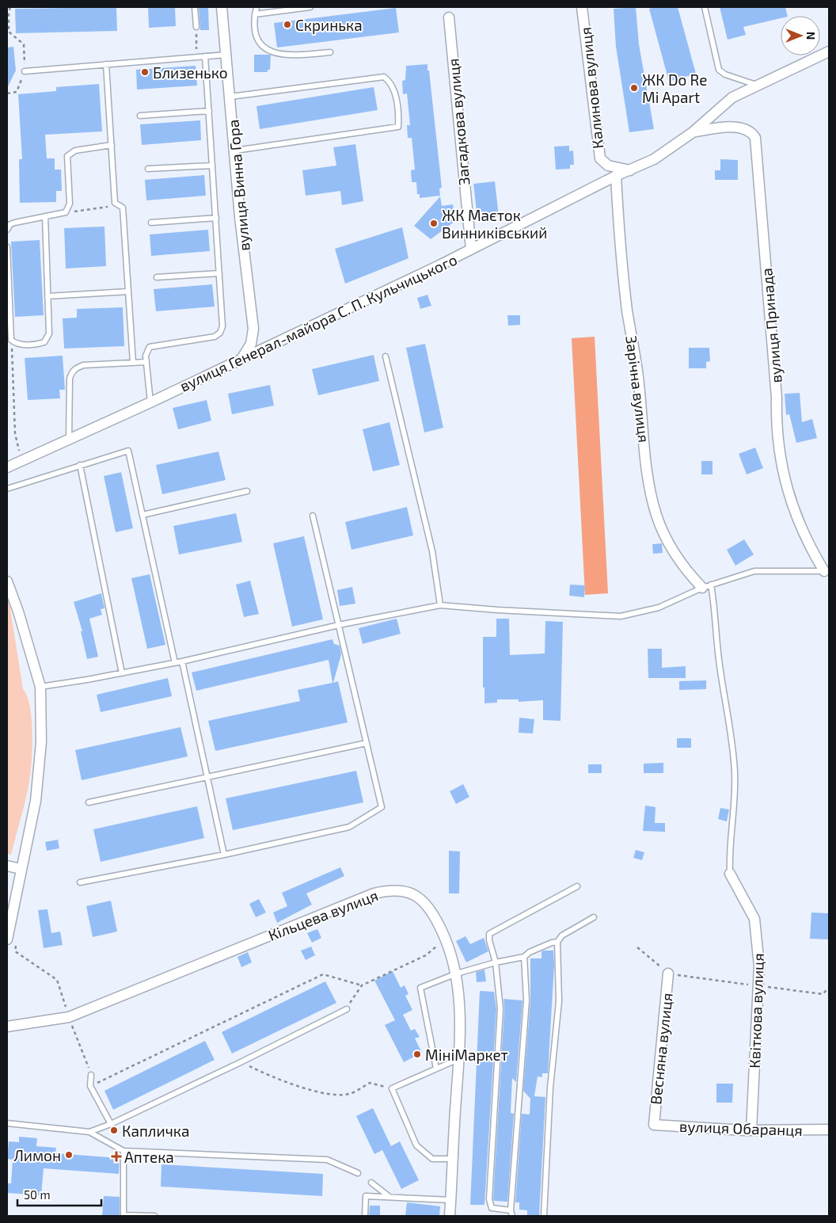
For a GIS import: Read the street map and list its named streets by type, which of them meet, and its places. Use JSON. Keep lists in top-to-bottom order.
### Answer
{
  "streets": {
    "street": [
      "Калинова вулиця",
      "Загадкова вулиця",
      "вулиця Винна Гора",
      "вулиця Генерал-майора С. П. Кульчицького",
      "вулиця Принада",
      "Зарічна вулиця",
      "Кільцева вулиця",
      "Квіткова вулиця",
      "Весняна вулиця",
      "вулиця Обаранця"
    ]
  },
  "crossings": [
    ["Калинова вулиця", "вулиця Генерал-майора С. П. Кульчицького"],
    ["Загадкова вулиця", "вулиця Генерал-майора С. П. Кульчицького"],
    ["вулиця Винна Гора", "вулиця Генерал-майора С. П. Кульчицького"],
    ["вулиця Генерал-майора С. П. Кульчицького", "вулиця Принада"],
    ["вулиця Генерал-майора С. П. Кульчицького", "Зарічна вулиця"],
    ["Квіткова вулиця", "вулиця Обаранця"],
    ["Весняна вулиця", "вулиця Обаранця"]
  ],
  "places": {
    "other": [
      "Скринька",
      "Близенько",
      "ЖК Do Re Mi Apart",
      "ЖК Маєток Винниківський",
      "МініМаркет",
      "Капличка",
      "Лимон"
    ],
    "health": ["Аптека"]
  },
  "scale_bar": "50 m",
  "north": "right"
}
